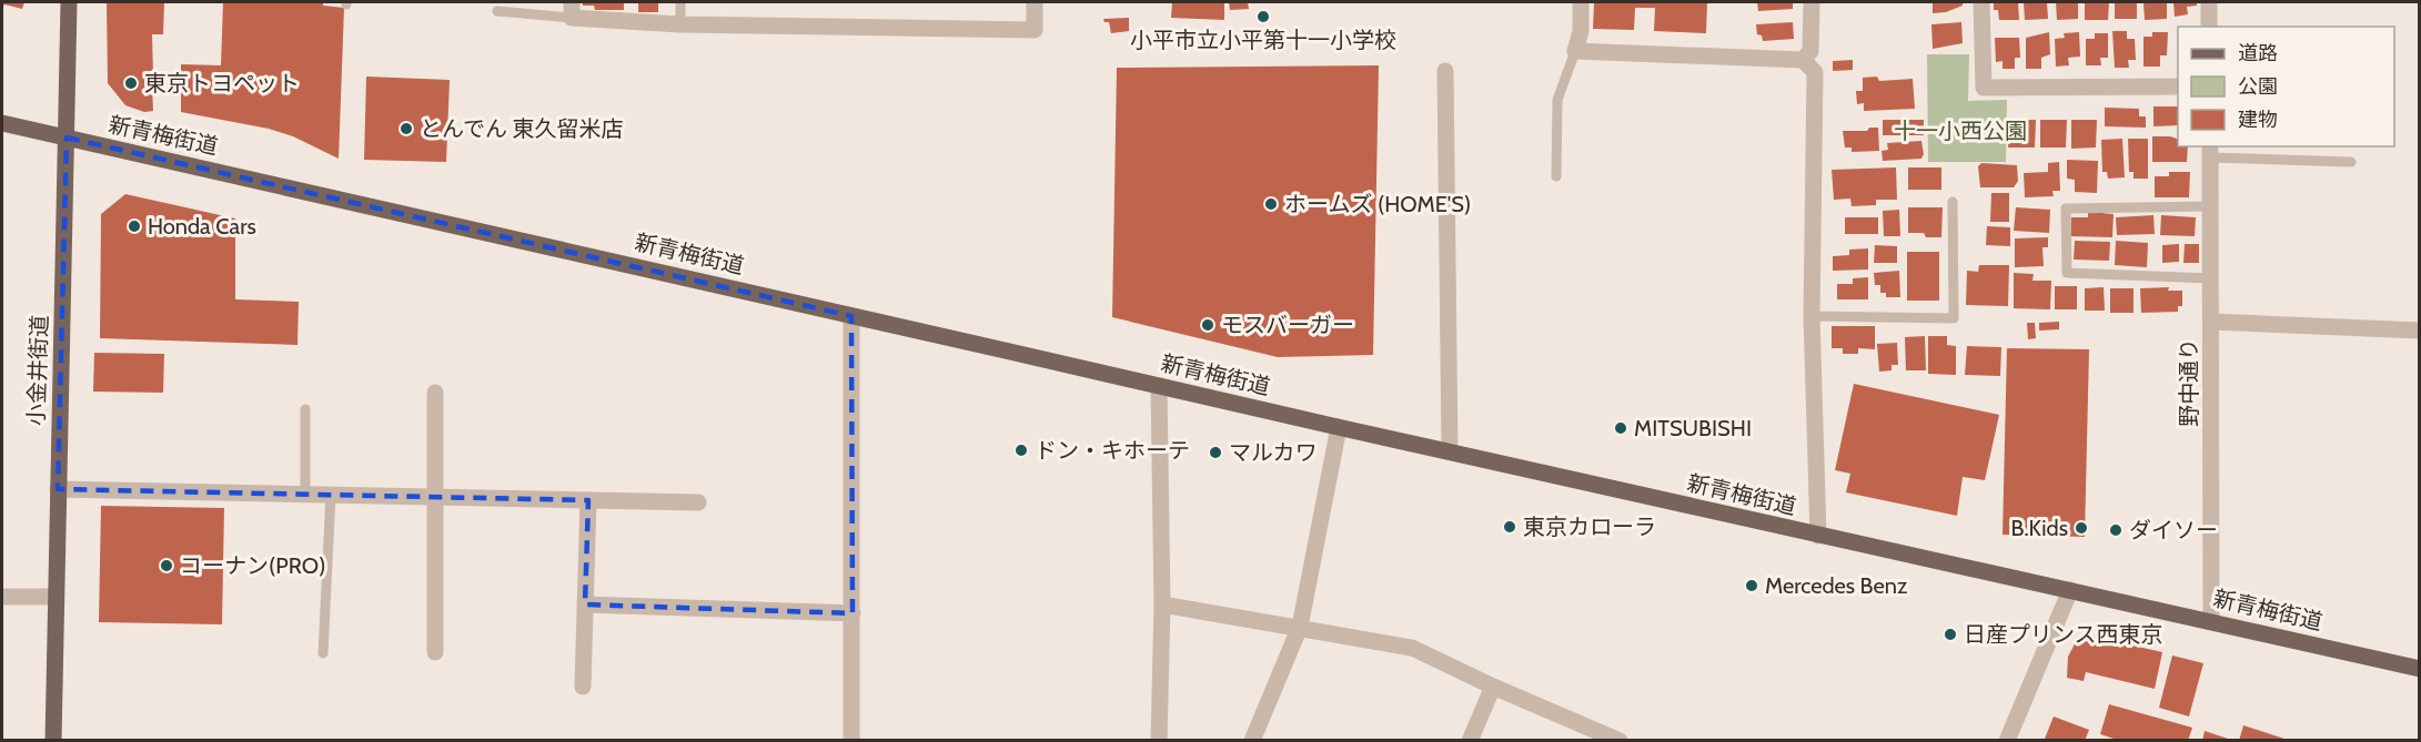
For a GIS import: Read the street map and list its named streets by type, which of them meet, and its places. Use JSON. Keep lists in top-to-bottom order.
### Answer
{
  "streets": {
    "main road": ["新青梅街道", "小金井街道"],
    "street": ["野中通り"]
  },
  "crossings": [
    ["新青梅街道", "小金井街道"],
    ["新青梅街道", "野中通り"]
  ],
  "parks": ["十一小西公園"],
  "places": [
    "小平市立小平第十一小学校",
    "東京トヨペット",
    "とんでん 東久留米店",
    "ホームズ (HOME'S)",
    "Honda Cars",
    "モスバーガー",
    "MITSUBISHI",
    "ドン・キホーテ",
    "マルカワ",
    "東京カローラ",
    "B.Kids",
    "ダイソー",
    "コーナン(PRO)",
    "Mercedes Benz",
    "日産プリンス西東京"
  ],
  "legend": ["道路", "公園", "建物"]
}
